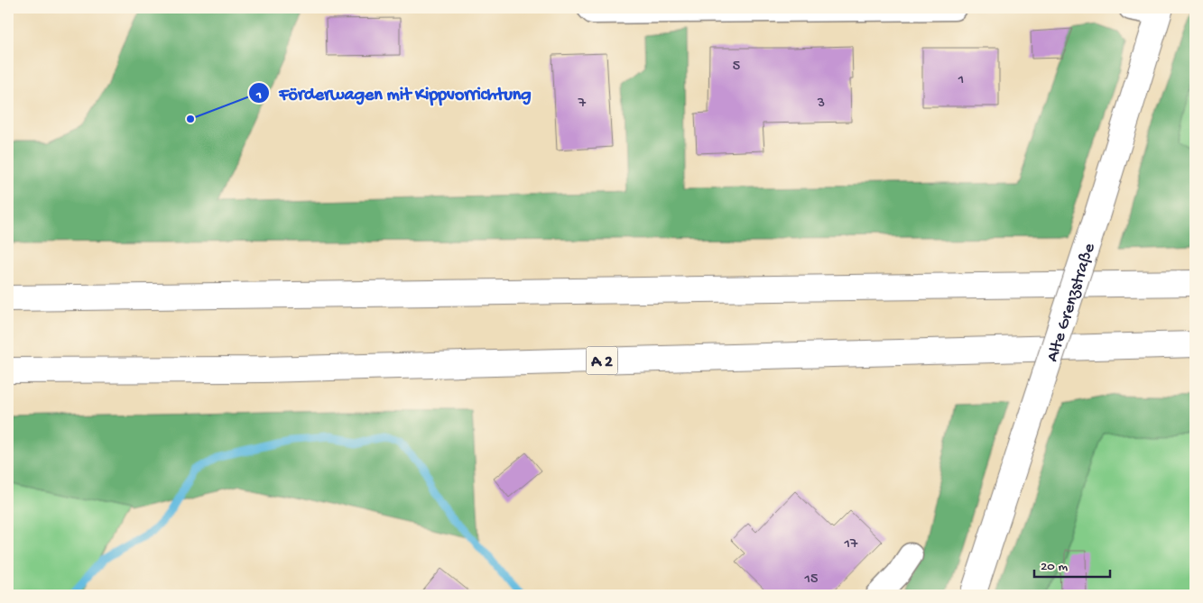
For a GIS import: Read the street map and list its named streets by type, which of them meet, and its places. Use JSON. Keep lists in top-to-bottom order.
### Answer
{
  "streets": {
    "main road": ["Alte Grenzstraße", "A 2"]
  },
  "places": ["Förderwagen mit Kippvorrichtung"],
  "house_numbers": [
    "5",
    "1",
    "7",
    "3",
    "17",
    "15"
  ],
  "scale_bar": "20 m"
}
